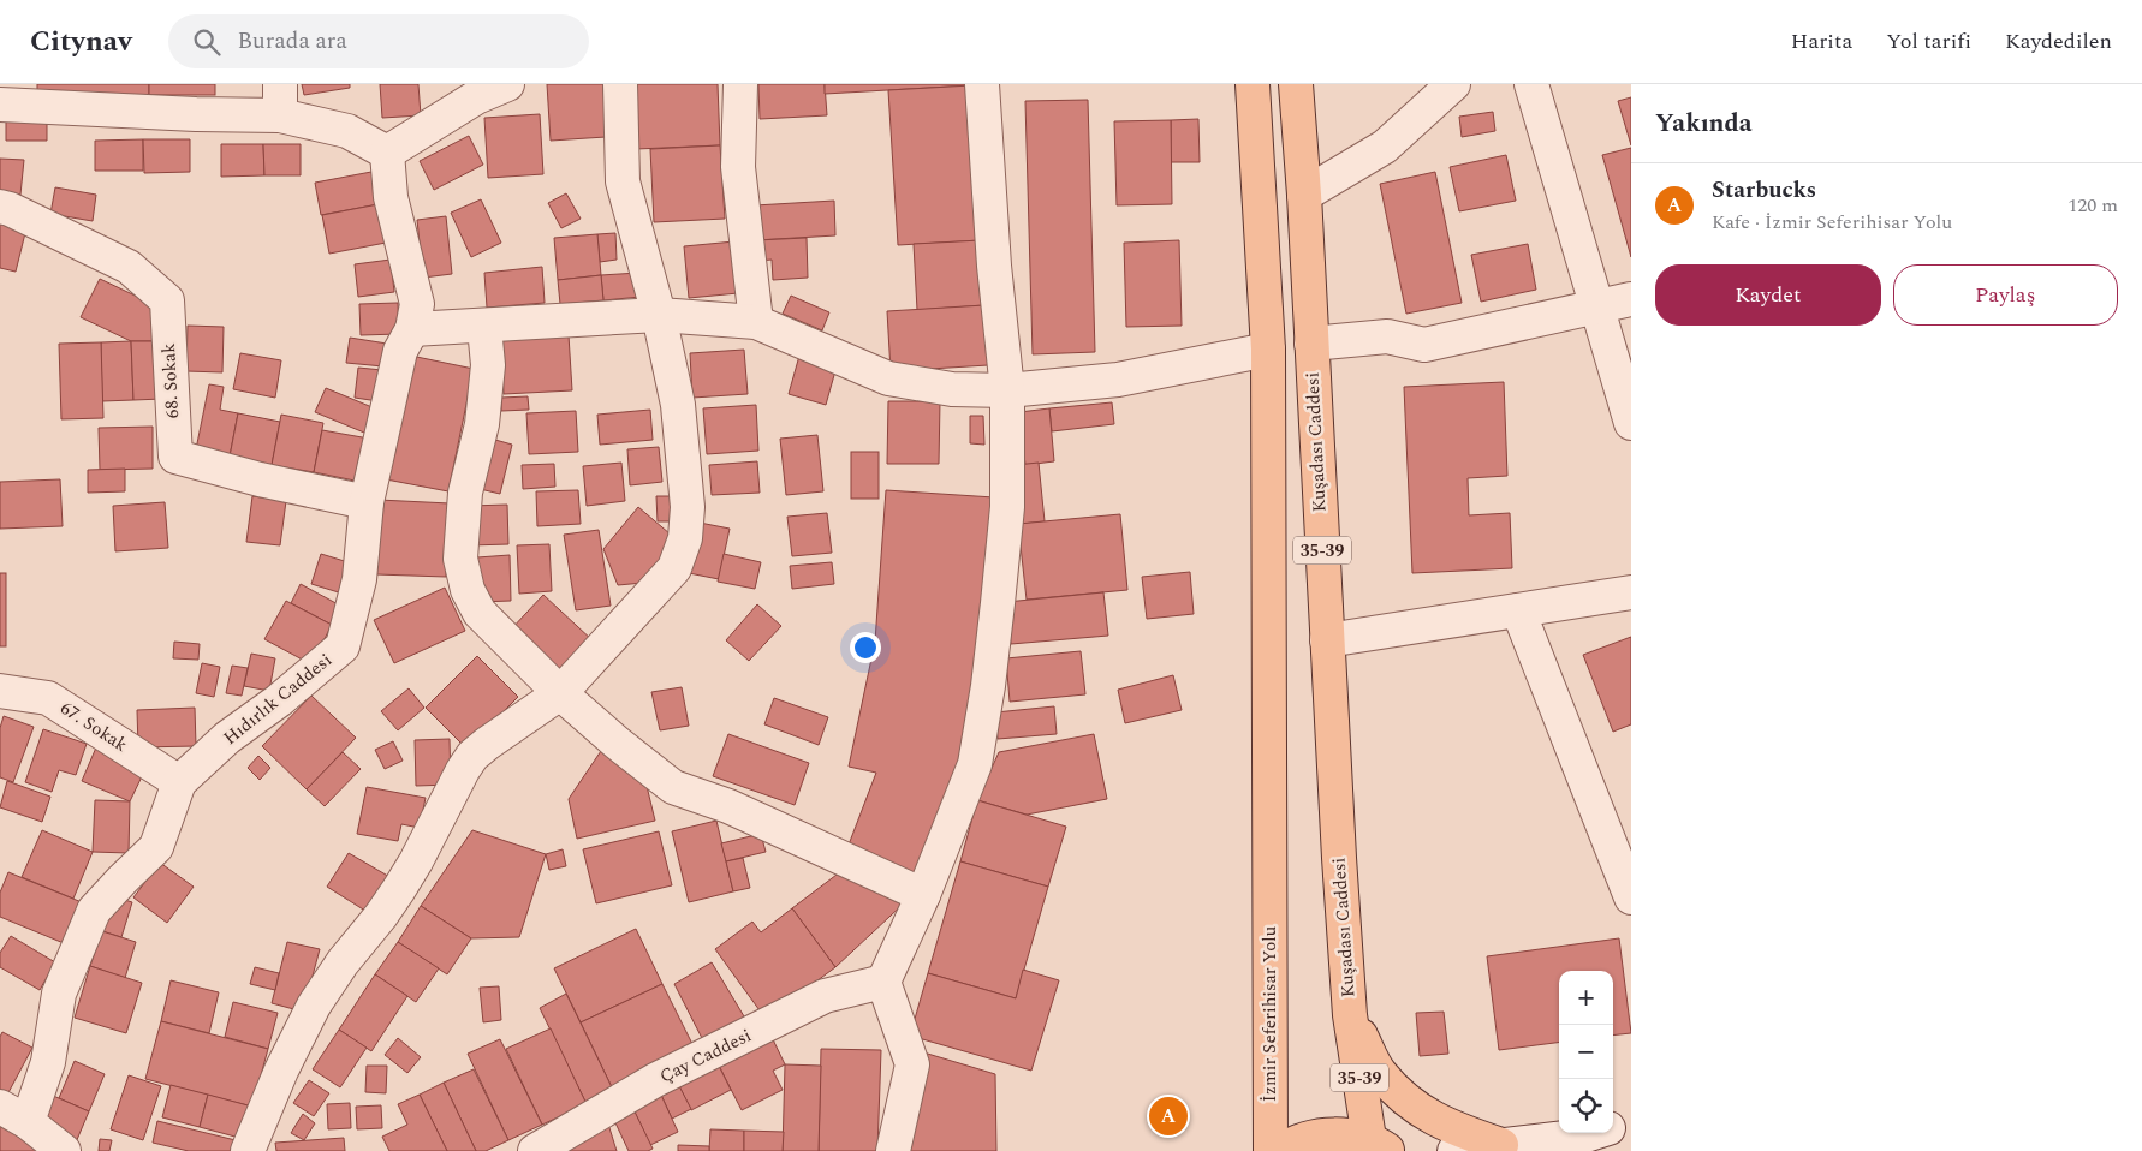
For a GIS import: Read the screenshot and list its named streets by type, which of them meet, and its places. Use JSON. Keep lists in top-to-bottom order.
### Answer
{
  "streets": {
    "main road": ["Kuşadası Caddesi", "35-39", "İzmir Seferihisar Yolu"],
    "street": [
      "68. Sokak",
      "Hıdırlık Caddesi",
      "67. Sokak",
      "Çay Caddesi"
    ]
  },
  "crossings": [
    ["68. Sokak", "Hıdırlık Caddesi"],
    ["Kuşadası Caddesi", "35-39"],
    ["35-39", "İzmir Seferihisar Yolu"],
    ["Hıdırlık Caddesi", "67. Sokak"]
  ],
  "page": {
    "header": "Citynav",
    "search": "Burada ara",
    "nav": ["Harita", "Yol tarifi", "Kaydedilen"],
    "heading": "Yakında",
    "list": [
      {
        "mark": "A",
        "name": "Starbucks",
        "note": "Kafe · İzmir Seferihisar Yolu",
        "value": "120 m"
      }
    ],
    "buttons": ["Kaydet", "Paylaş"],
    "map_buttons": ["+", "−"],
    "pins": "A"
  }
}
